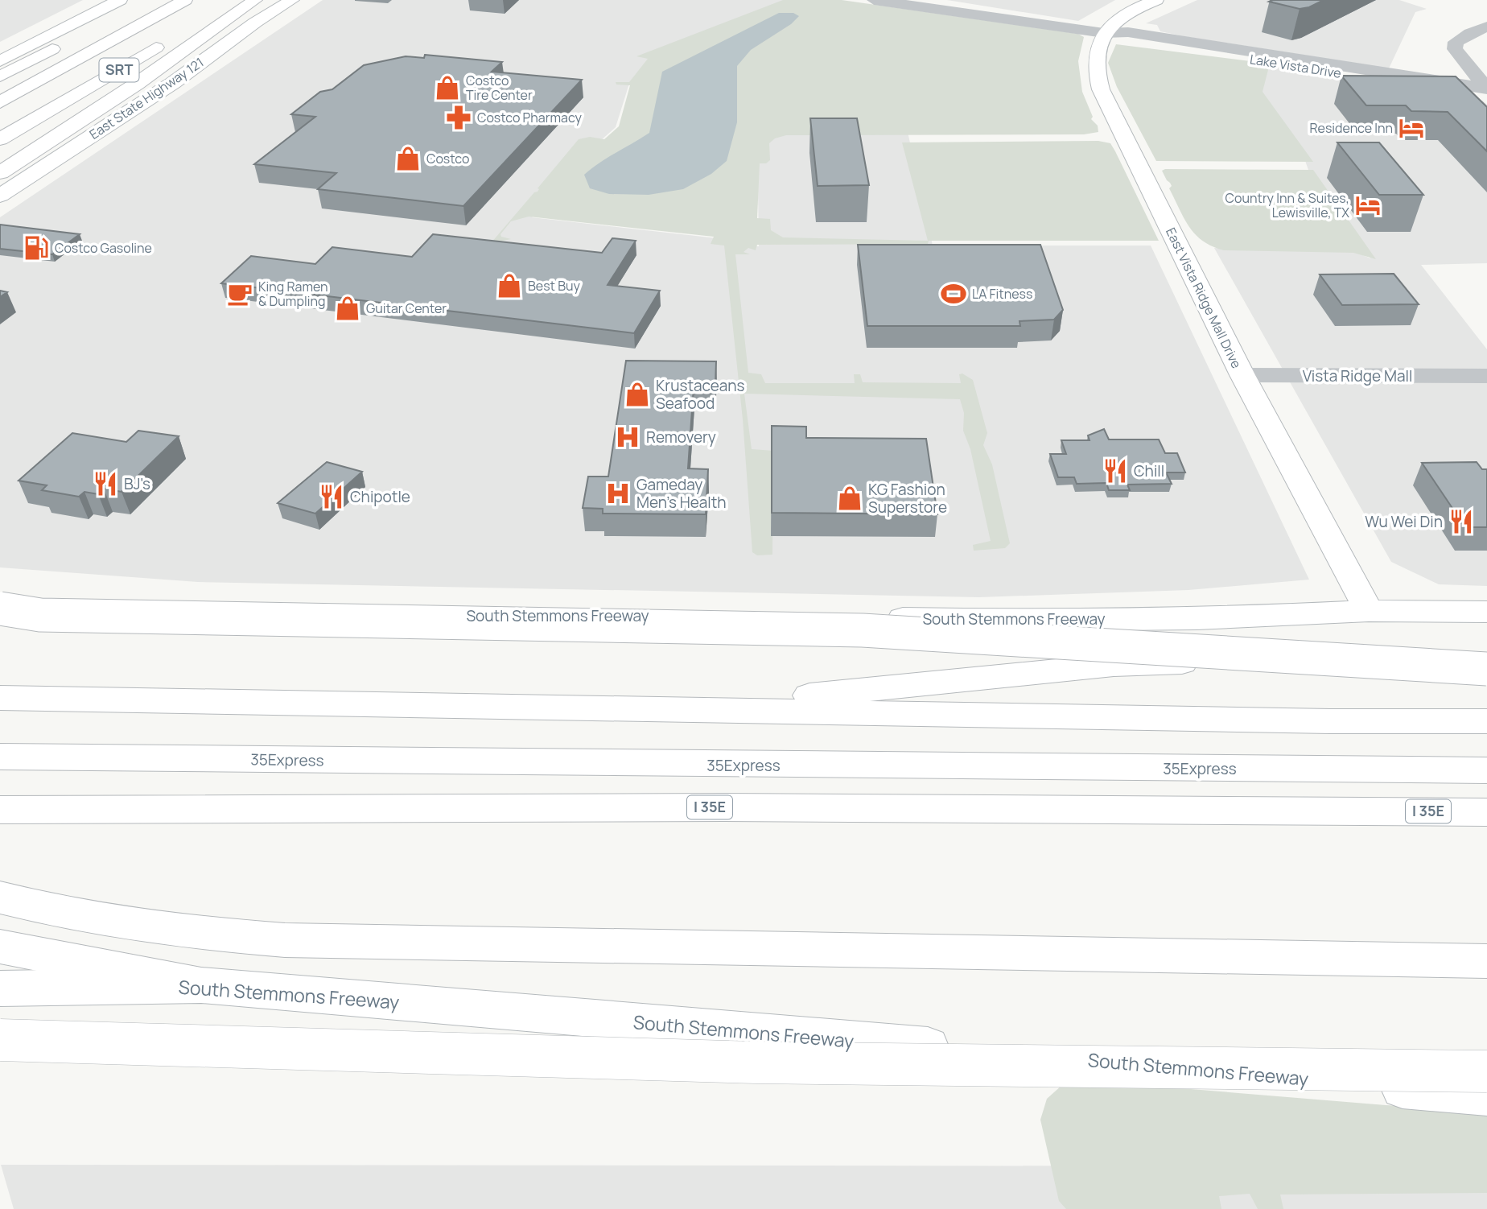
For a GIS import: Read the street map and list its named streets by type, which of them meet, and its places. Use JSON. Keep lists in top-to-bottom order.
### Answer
{
  "streets": {
    "main road": [
      "SRT",
      "East State Highway 121",
      "East Vista Ridge Mall Drive",
      "South Stemmons Freeway",
      "35Express",
      "I 35E"
    ],
    "street": ["Lake Vista Drive", "Vista Ridge Mall"]
  },
  "crossings": [
    ["Lake Vista Drive", "East Vista Ridge Mall Drive"],
    ["East Vista Ridge Mall Drive", "Vista Ridge Mall"],
    ["East Vista Ridge Mall Drive", "South Stemmons Freeway"]
  ],
  "places": {
    "shop": [
      "Costco Tire Center",
      "Costco",
      "Best Buy",
      "Guitar Center",
      "Krustaceans Seafood",
      "KG Fashion Superstore"
    ],
    "pharmacy": ["Costco Pharmacy"],
    "hotel": ["Residence Inn", "Country Inn & Suites, Lewisville, TX"],
    "fuel station": ["Costco Gasoline"],
    "cafe": ["King Ramen & Dumpling"],
    "sports": ["LA Fitness"],
    "hospital": ["Removery", "Gameday Men's Health"],
    "restaurant": [
      "Chill",
      "BJ's",
      "Chipotle",
      "Wu Wei Din"
    ]
  }
}
